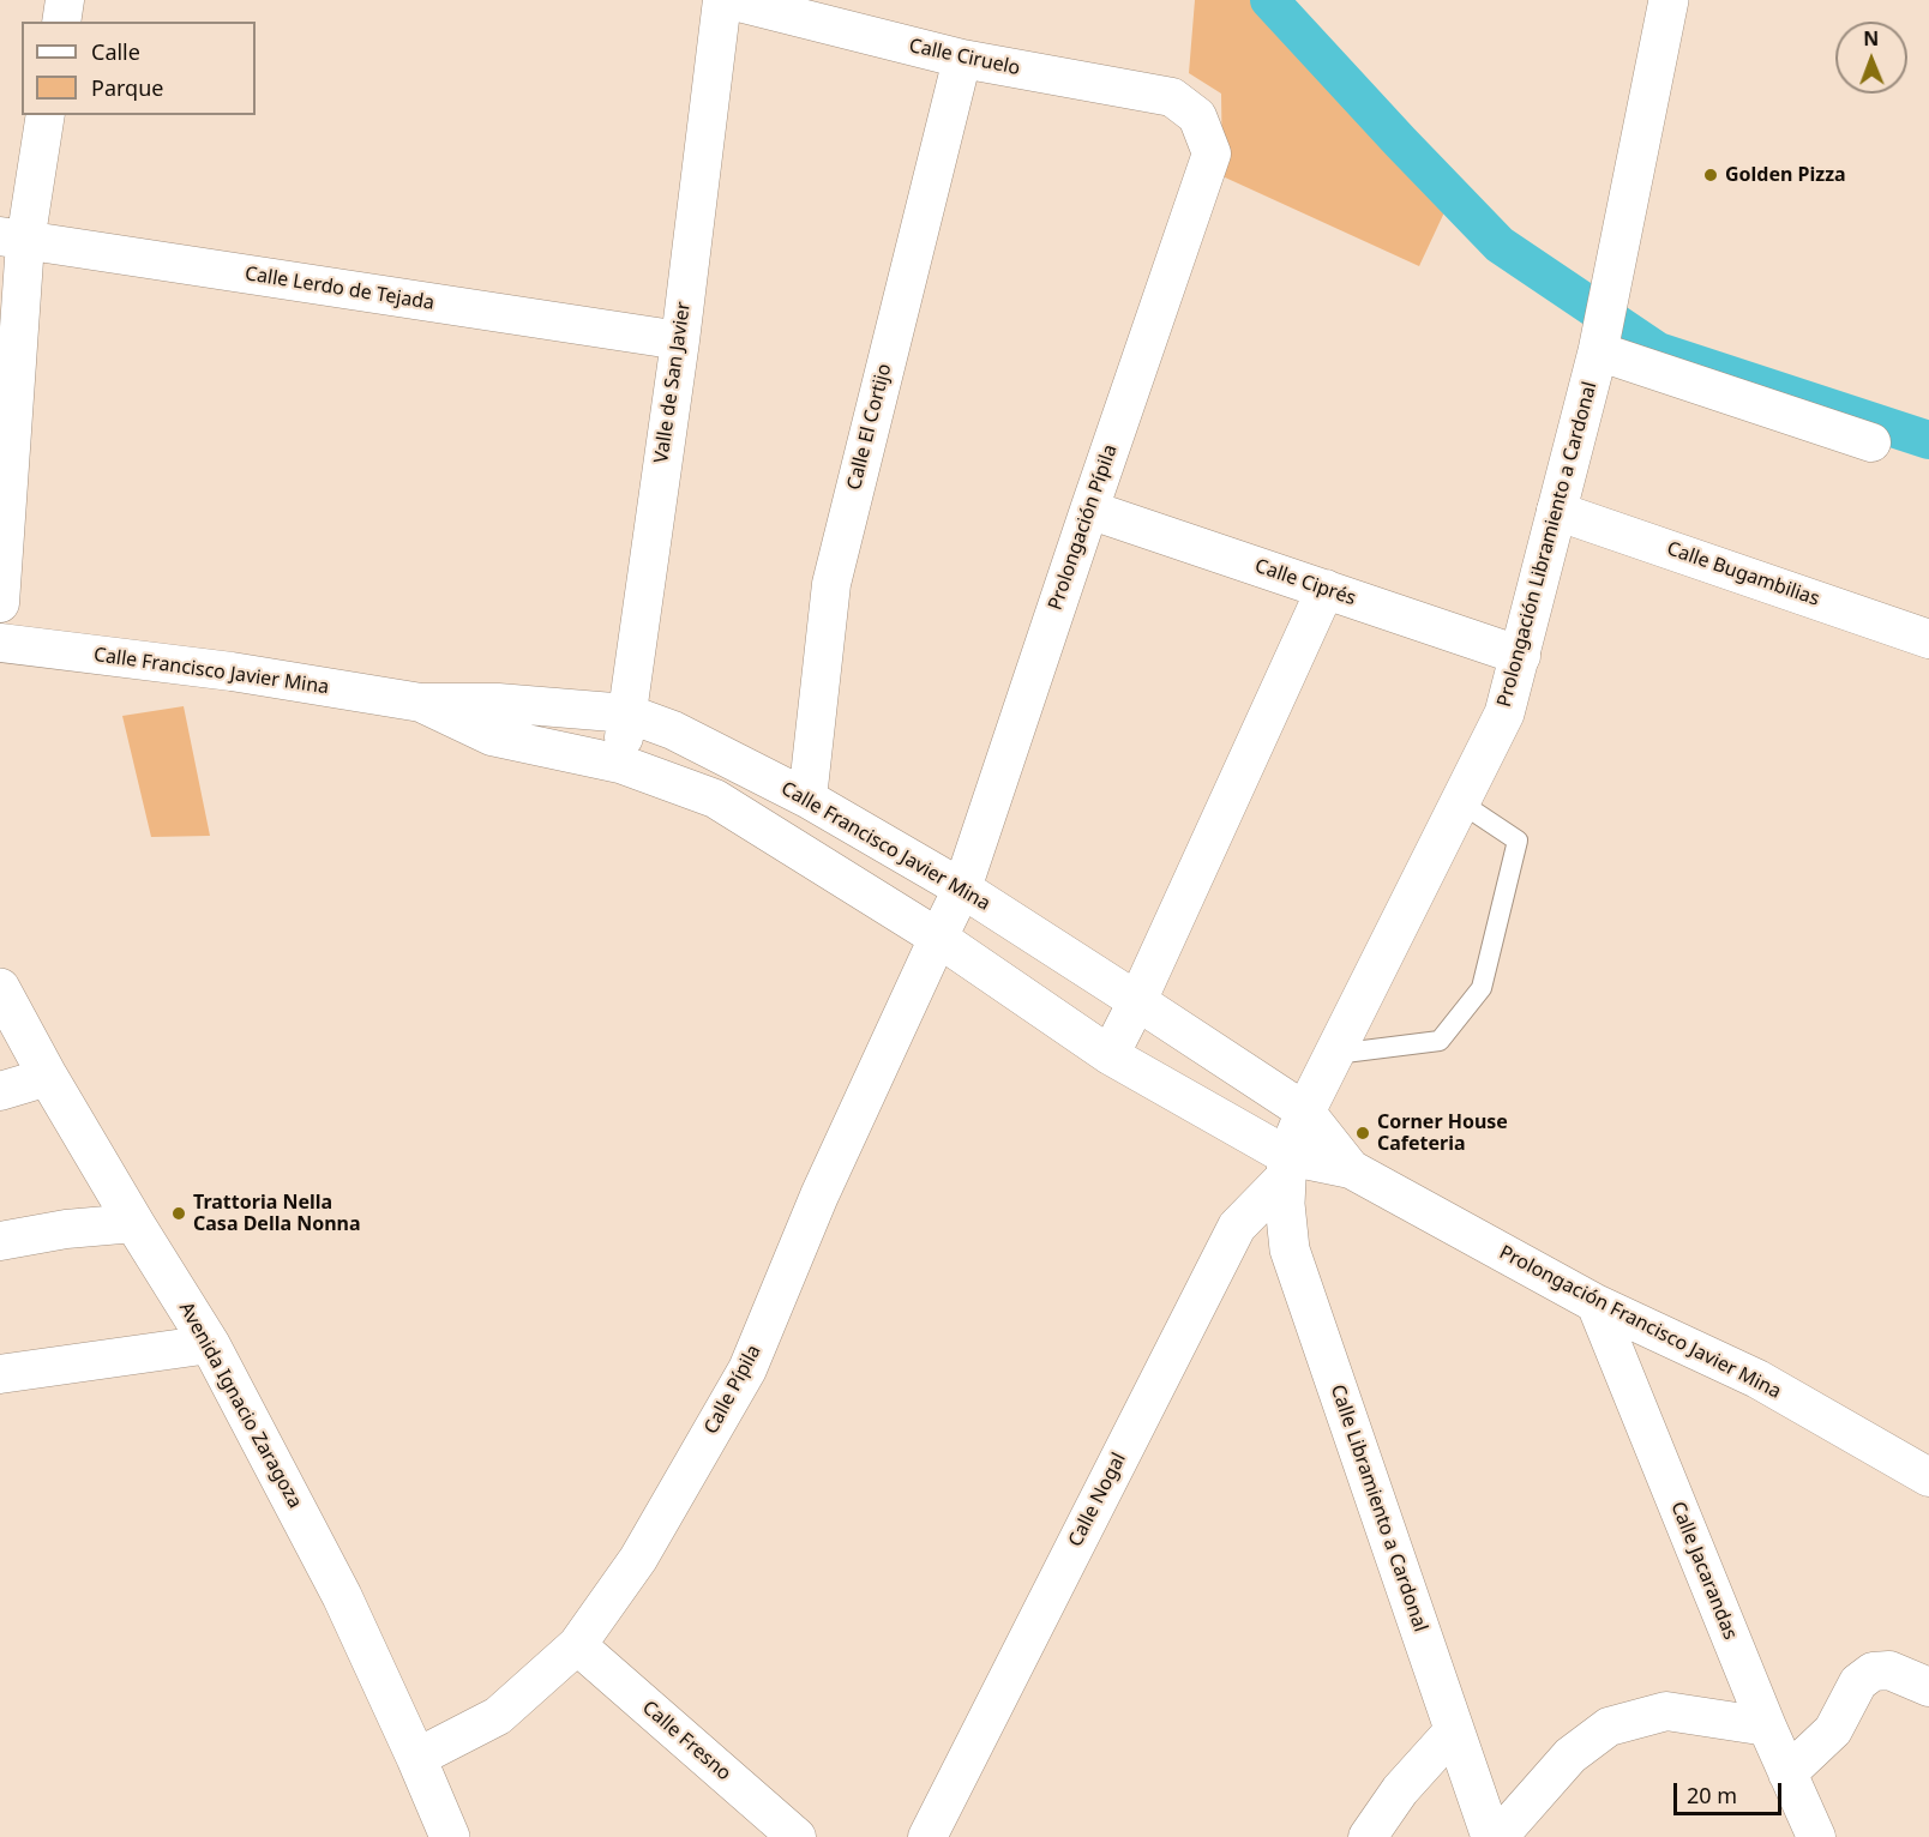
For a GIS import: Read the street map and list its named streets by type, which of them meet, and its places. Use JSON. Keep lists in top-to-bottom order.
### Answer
{
  "streets": {
    "street": [
      "Calle Ciruelo",
      "Calle Lerdo de Tejada",
      "Valle de San Javier",
      "Calle El Cortijo",
      "Prolongación Pípila",
      "Prolongación Libramiento a Cardonal",
      "Calle Bugambilias",
      "Calle Ciprés",
      "Calle Francisco Javier Mina",
      "Prolongación Francisco Javier Mina",
      "Calle Pípila",
      "Avenida Ignacio Zaragoza",
      "Calle Nogal",
      "Calle Libramiento a Cardonal",
      "Calle Jacarandas",
      "Calle Fresno"
    ]
  },
  "crossings": [
    ["Calle Ciruelo", "Calle El Cortijo"],
    ["Calle Ciruelo", "Prolongación Pípila"],
    ["Calle Lerdo de Tejada", "Valle de San Javier"],
    ["Valle de San Javier", "Calle Francisco Javier Mina"],
    ["Calle El Cortijo", "Calle Francisco Javier Mina"],
    ["Prolongación Pípila", "Calle Ciprés"],
    ["Prolongación Pípila", "Calle Francisco Javier Mina"],
    ["Prolongación Pípila", "Calle Pípila"],
    ["Prolongación Libramiento a Cardonal", "Calle Bugambilias"],
    ["Prolongación Libramiento a Cardonal", "Calle Ciprés"],
    ["Prolongación Libramiento a Cardonal", "Calle Francisco Javier Mina"],
    ["Prolongación Libramiento a Cardonal", "Prolongación Francisco Javier Mina"],
    ["Prolongación Libramiento a Cardonal", "Calle Nogal"],
    ["Prolongación Libramiento a Cardonal", "Calle Libramiento a Cardonal"],
    ["Calle Francisco Javier Mina", "Prolongación Francisco Javier Mina"],
    ["Calle Francisco Javier Mina", "Calle Pípila"],
    ["Calle Francisco Javier Mina", "Calle Nogal"],
    ["Calle Francisco Javier Mina", "Calle Libramiento a Cardonal"],
    ["Prolongación Francisco Javier Mina", "Calle Nogal"],
    ["Prolongación Francisco Javier Mina", "Calle Libramiento a Cardonal"],
    ["Prolongación Francisco Javier Mina", "Calle Jacarandas"],
    ["Calle Pípila", "Avenida Ignacio Zaragoza"],
    ["Calle Pípila", "Calle Fresno"],
    ["Calle Nogal", "Calle Libramiento a Cardonal"]
  ],
  "places": ["Golden Pizza", "Corner House Cafeteria", "Trattoria Nella Casa Della Nonna"],
  "legend": ["Calle", "Parque"],
  "scale_bar": "20 m",
  "north": "top"
}
